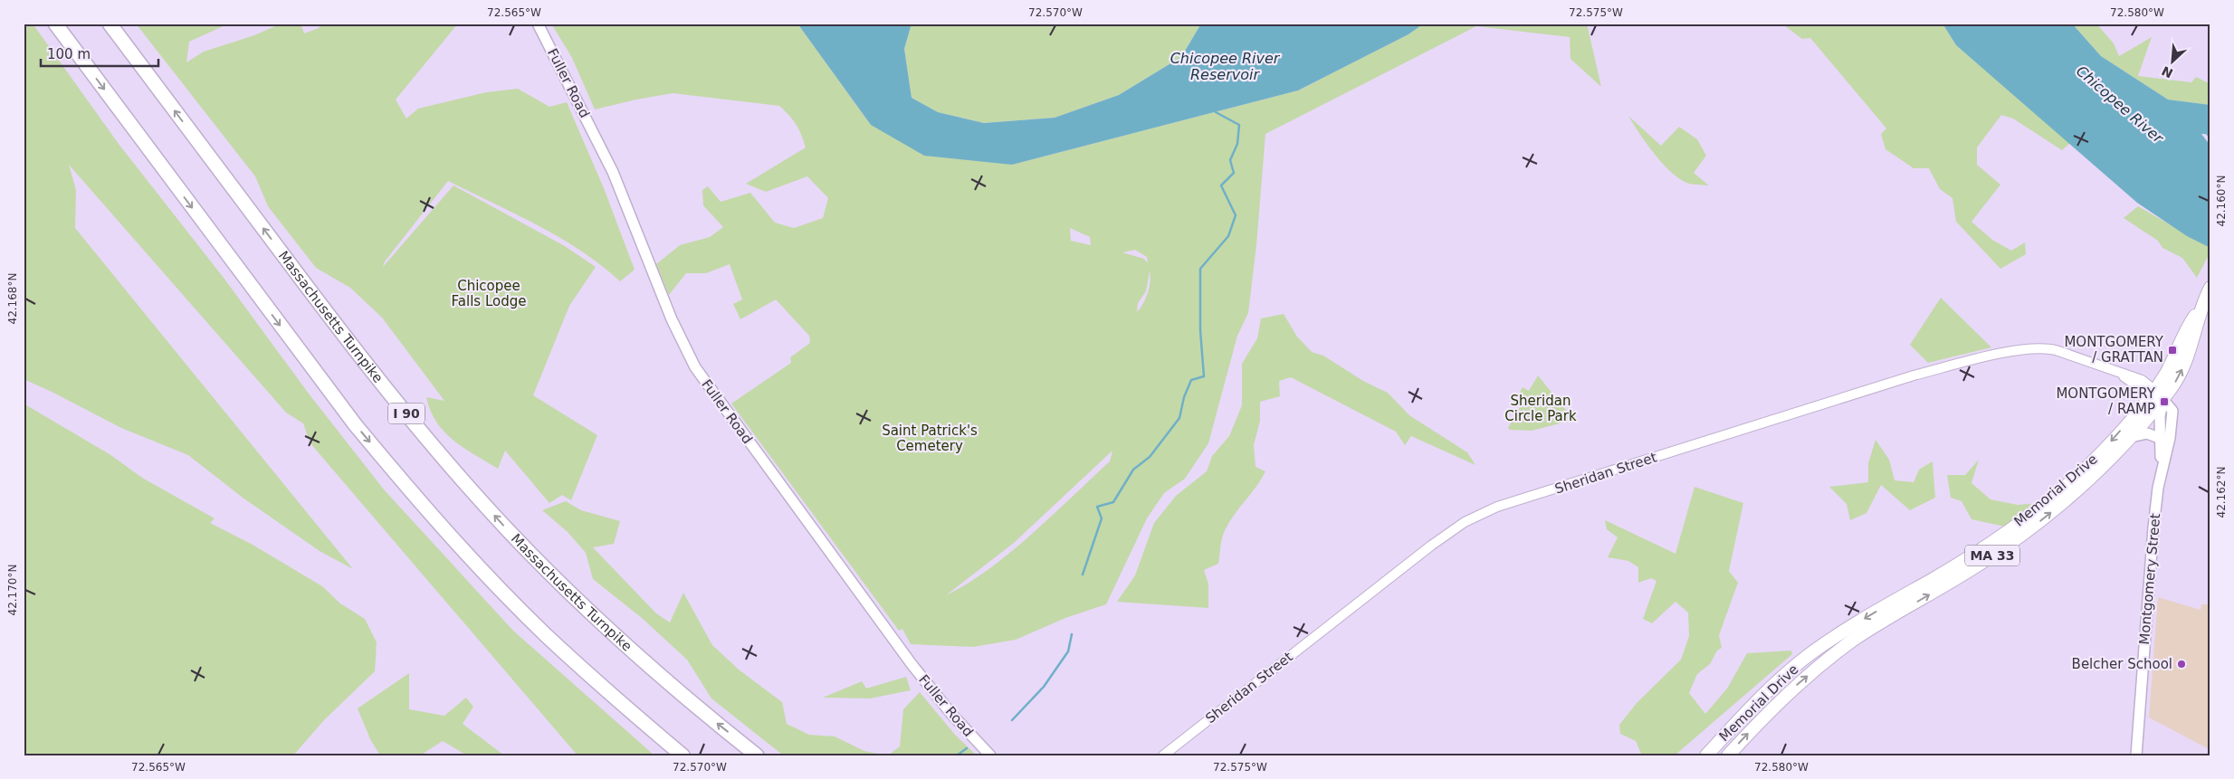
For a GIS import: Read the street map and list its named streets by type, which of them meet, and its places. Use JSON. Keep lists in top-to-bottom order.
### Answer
{
  "streets": {
    "highway": ["Massachusetts Turnpike", "I 90"],
    "main road": [
      "Fuller Road",
      "Memorial Drive",
      "MA 33",
      "Montgomery Street"
    ],
    "street": ["Sheridan Street"]
  },
  "crossings": [
    ["Sheridan Street", "Memorial Drive"],
    ["Sheridan Street", "Montgomery Street"],
    ["Memorial Drive", "Montgomery Street"]
  ],
  "water": ["Chicopee River Reservoir", "Chicopee River"],
  "parks": ["Chicopee Falls Lodge", "Sheridan Circle Park", "Saint Patrick's Cemetery"],
  "places": {
    "transit": ["MONTGOMERY / GRATTAN", "MONTGOMERY / RAMP"],
    "other": ["Belcher School"]
  },
  "scale_bar": "100 m",
  "north": "bottom left",
  "coordinates": [
    "72.565°W",
    "72.570°W",
    "72.575°W",
    "72.580°W",
    "42.160°N",
    "42.168°N",
    "42.162°N",
    "42.170°N"
  ]
}
